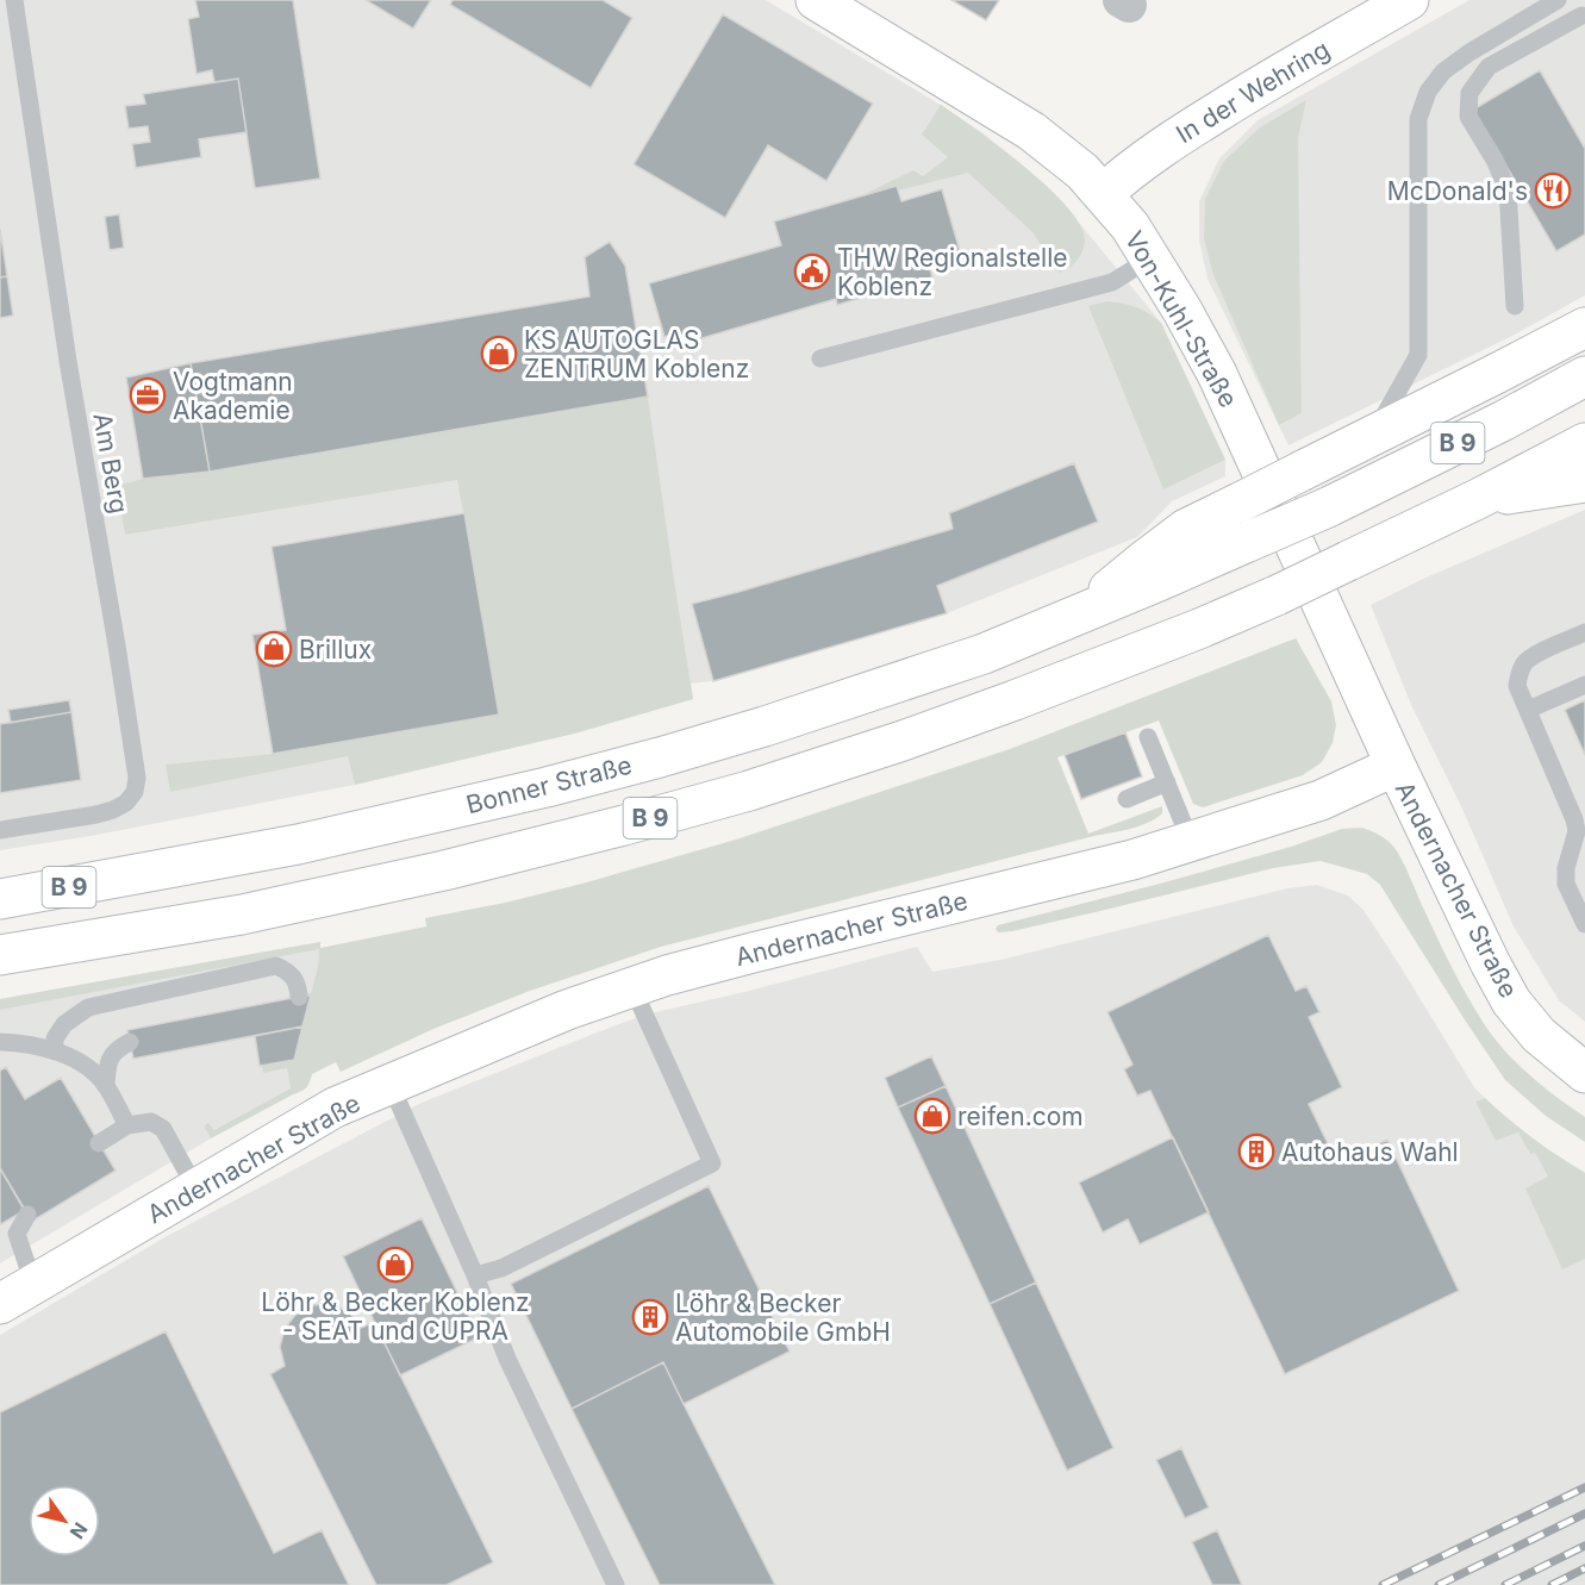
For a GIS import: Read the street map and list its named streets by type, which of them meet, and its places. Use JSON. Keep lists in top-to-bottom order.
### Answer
{
  "streets": {
    "main road": [
      "In der Wehring",
      "Von-Kuhl-Straße",
      "B 9",
      "Bonner Straße",
      "Andernacher Straße"
    ],
    "lane": ["Am Berg"]
  },
  "crossings": [
    ["In der Wehring", "Von-Kuhl-Straße"],
    ["Von-Kuhl-Straße", "Andernacher Straße"],
    ["B 9", "Bonner Straße"]
  ],
  "places": {
    "restaurant": ["McDonald's"],
    "public building": ["THW Regionalstelle Koblenz"],
    "shop": [
      "KS AUTOGLAS ZENTRUM Koblenz",
      "Brillux",
      "reifen.com",
      "Löhr & Becker Koblenz - SEAT und CUPRA"
    ],
    "office": ["Vogtmann Akademie"],
    "building": ["Autohaus Wahl", "Löhr & Becker Automobile GmbH"]
  },
  "north": "bottom right"
}
